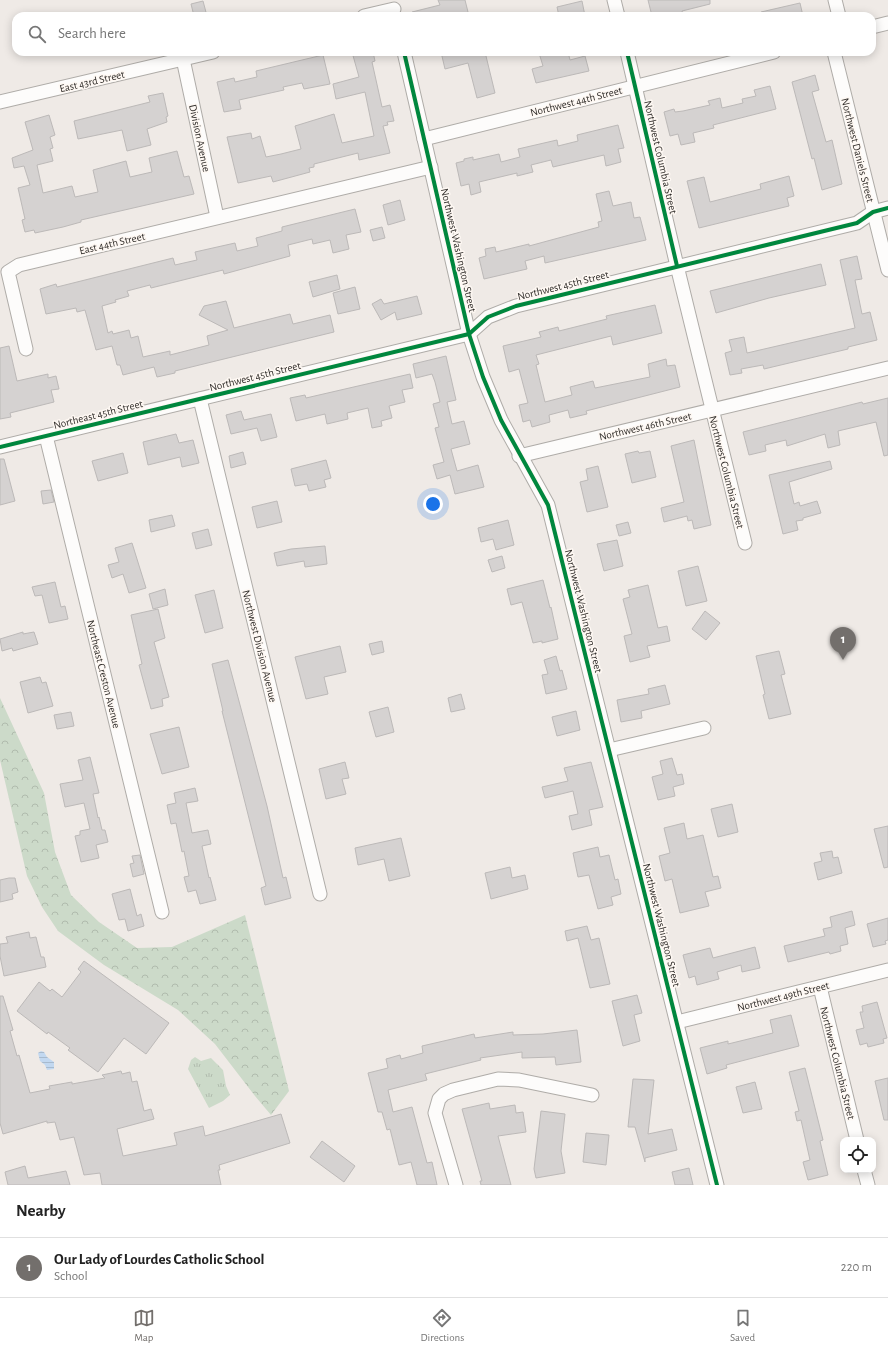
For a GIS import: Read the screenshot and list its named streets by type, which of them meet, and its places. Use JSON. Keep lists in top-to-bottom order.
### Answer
{
  "streets": {
    "street": [
      "East 43rd Street",
      "Northwest 44th Street",
      "Division Avenue",
      "Northwest Daniels Street",
      "Northwest Columbia Street",
      "East 44th Street",
      "Northwest Washington Street",
      "Northwest 45th Street",
      "Northeast 45th Street",
      "Northwest 46th Street",
      "Northwest Division Avenue",
      "Northeast Creston Avenue",
      "Northwest 49th Street"
    ]
  },
  "crossings": [
    ["East 43rd Street", "Division Avenue"],
    ["Northwest 44th Street", "Northwest Columbia Street"],
    ["Northwest 44th Street", "Northwest Washington Street"],
    ["Division Avenue", "East 44th Street"],
    ["Northwest Daniels Street", "Northwest 45th Street"],
    ["Northwest Columbia Street", "Northwest 45th Street"],
    ["Northwest Columbia Street", "Northwest 46th Street"],
    ["Northwest Columbia Street", "Northwest 49th Street"],
    ["Northwest Washington Street", "Northwest 45th Street"],
    ["Northwest Washington Street", "Northwest 46th Street"],
    ["Northwest Washington Street", "Northwest 49th Street"],
    ["Northwest 45th Street", "Northeast 45th Street"],
    ["Northwest 45th Street", "Northwest Division Avenue"],
    ["Northeast 45th Street", "Northwest Division Avenue"],
    ["Northeast 45th Street", "Northeast Creston Avenue"]
  ],
  "page": {
    "search": "Search here",
    "pins": "1",
    "heading": "Nearby",
    "list": [
      {
        "mark": "1",
        "name": "Our Lady of Lourdes Catholic School",
        "note": "School",
        "value": "220 m"
      }
    ],
    "nav": ["Map", "Directions", "Saved"]
  }
}
